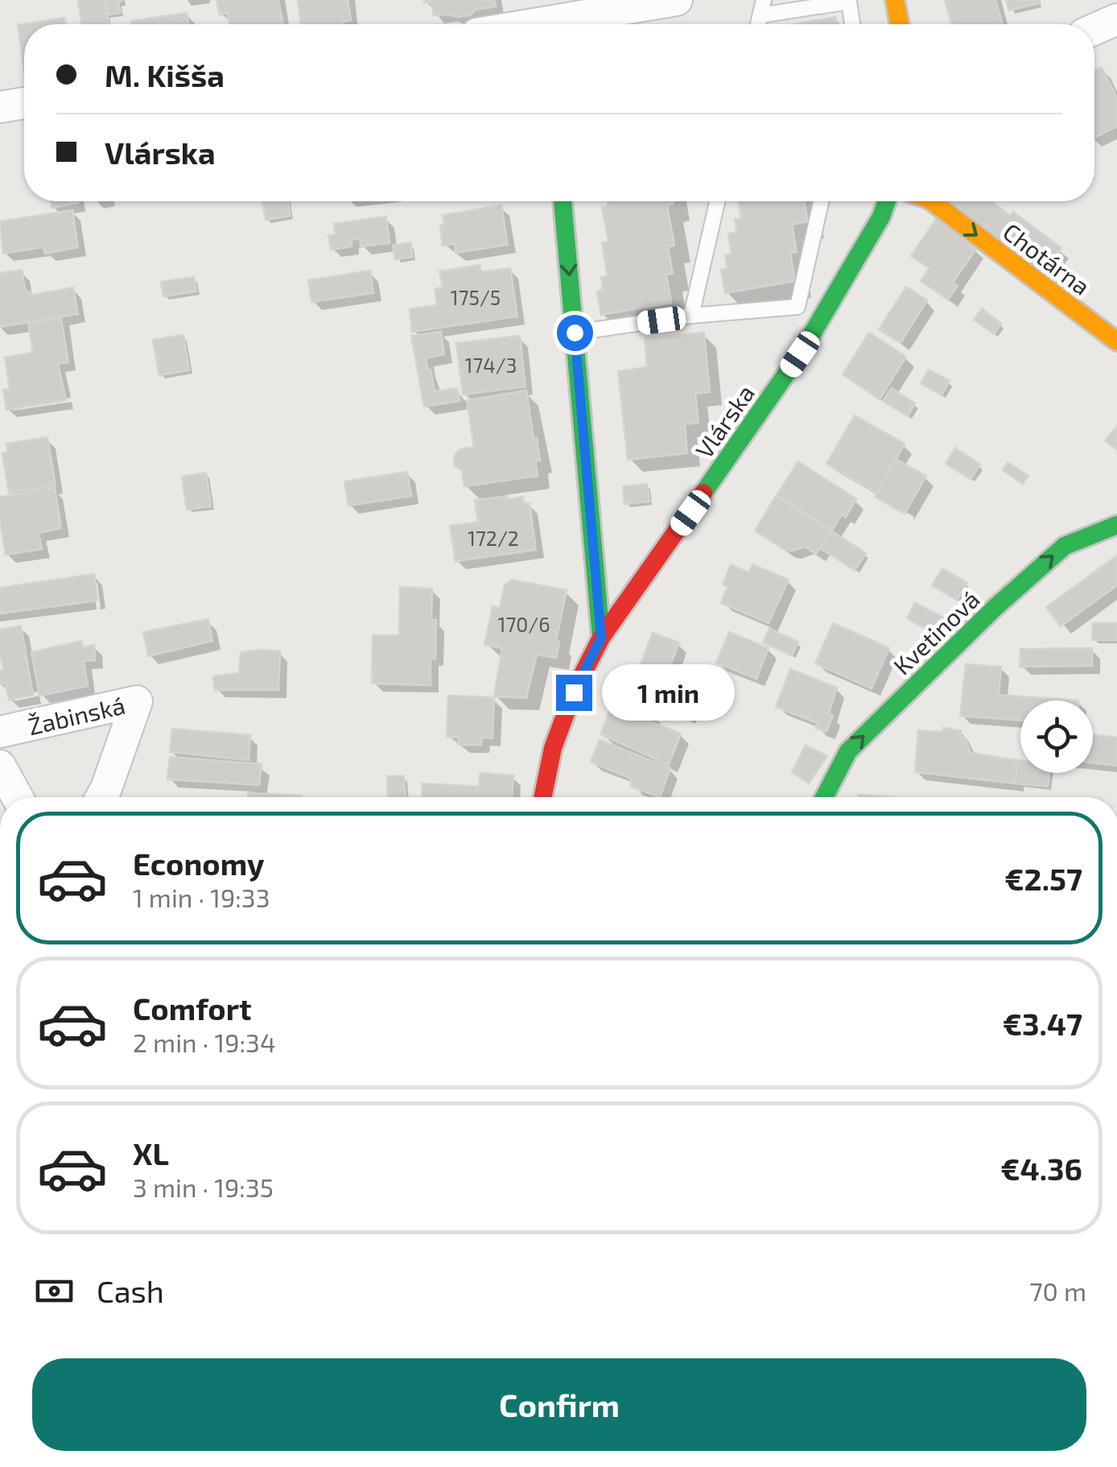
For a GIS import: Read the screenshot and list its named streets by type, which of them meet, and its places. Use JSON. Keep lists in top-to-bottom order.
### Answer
{
  "streets": {
    "street": [
      "Chotárna",
      "Vlárska",
      "Kvetinová",
      "Žabinská"
    ]
  },
  "one_way": ["Chotárna", "Kvetinová"],
  "house_numbers": [
    "175/5",
    "174/3",
    "172/2",
    "170/6"
  ],
  "page": {
    "banner": ["M. Kišša", "Vlárska"],
    "bubble": "1 min",
    "list": [
      {
        "name": "Economy",
        "note": "1 min · 19:33",
        "value": "€2.57"
      },
      {
        "name": "Comfort",
        "note": "2 min · 19:34",
        "value": "€3.47"
      },
      {
        "name": "XL",
        "note": "3 min · 19:35",
        "value": "€4.36"
      }
    ],
    "pay": ["Cash", "70 m"],
    "buttons": "Confirm"
  }
}
